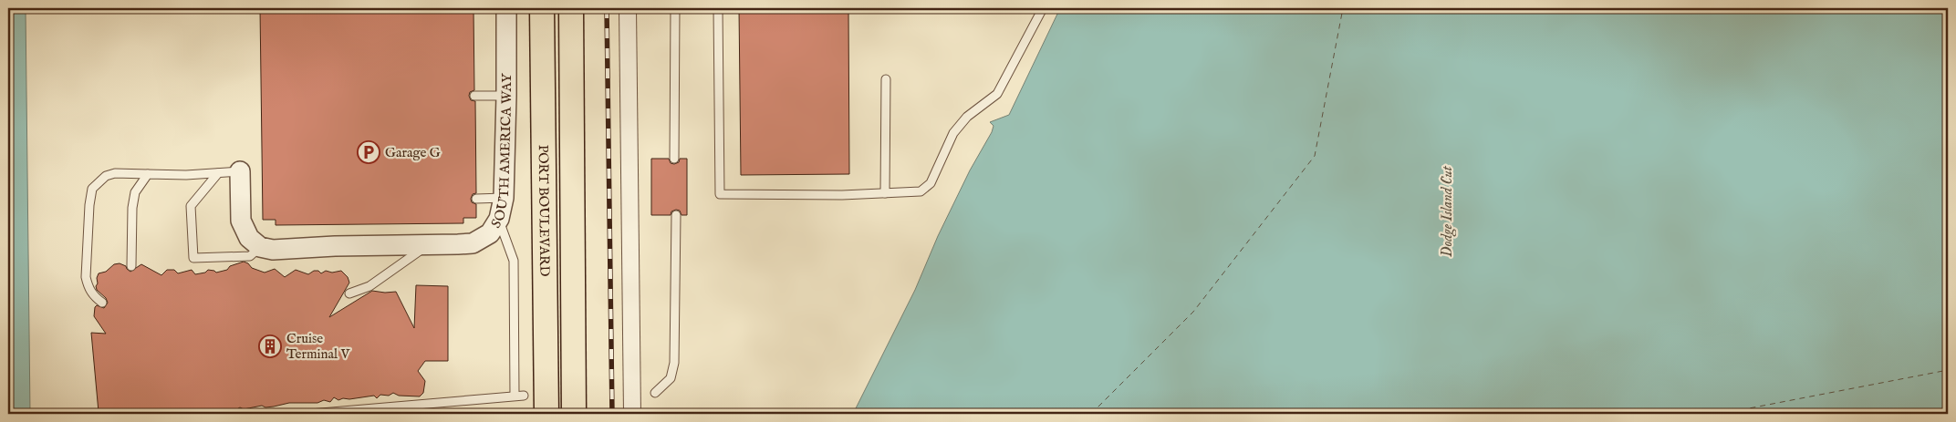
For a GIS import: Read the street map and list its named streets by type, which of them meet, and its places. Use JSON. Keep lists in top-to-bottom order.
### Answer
{
  "streets": {
    "main road": ["PORT BOULEVARD"],
    "street": ["SOUTH AMERICA WAY"]
  },
  "water": ["Dodge Island Cut"],
  "places": {
    "parking": ["Garage G"],
    "building": ["Cruise Terminal V"]
  }
}
